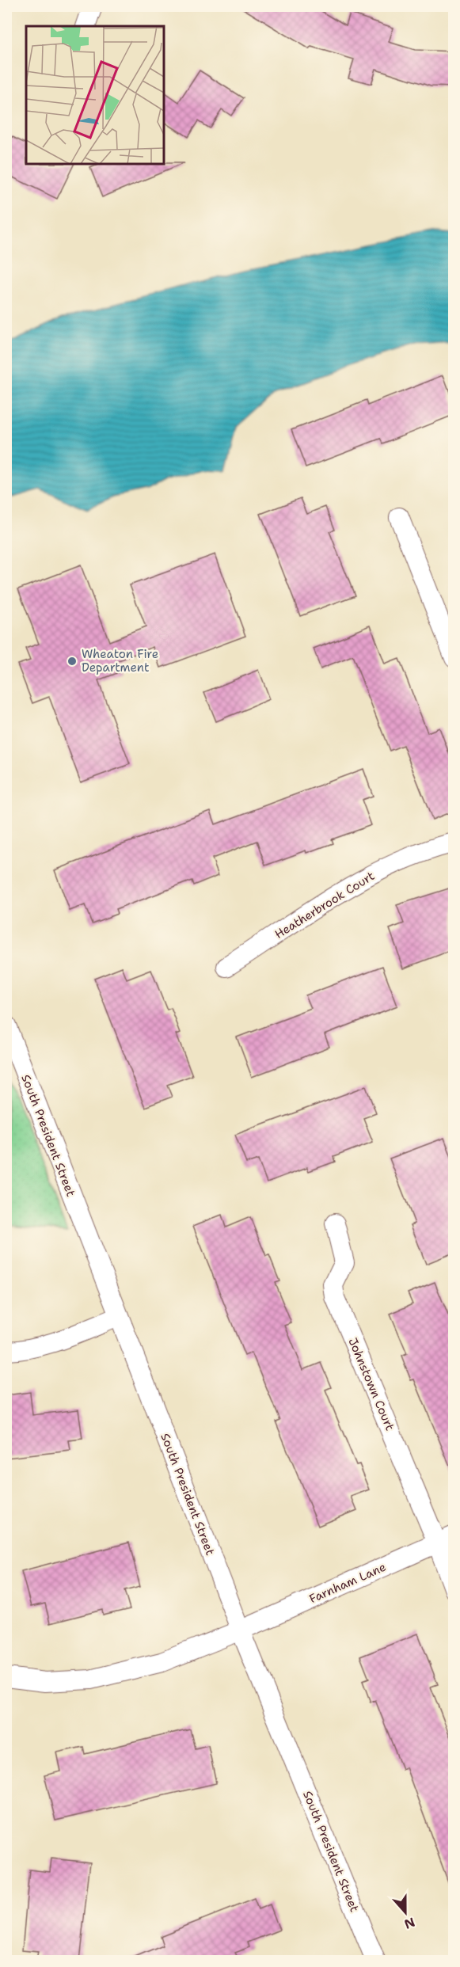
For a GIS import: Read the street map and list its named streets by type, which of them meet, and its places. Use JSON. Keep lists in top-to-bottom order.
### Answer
{
  "streets": {
    "street": [
      "Heatherbrook Court",
      "South President Street",
      "Johnstown Court",
      "Farnham Lane"
    ]
  },
  "crossings": [
    ["South President Street", "Farnham Lane"],
    ["Johnstown Court", "Farnham Lane"]
  ],
  "places": ["Wheaton Fire Department"],
  "north": "bottom"
}
